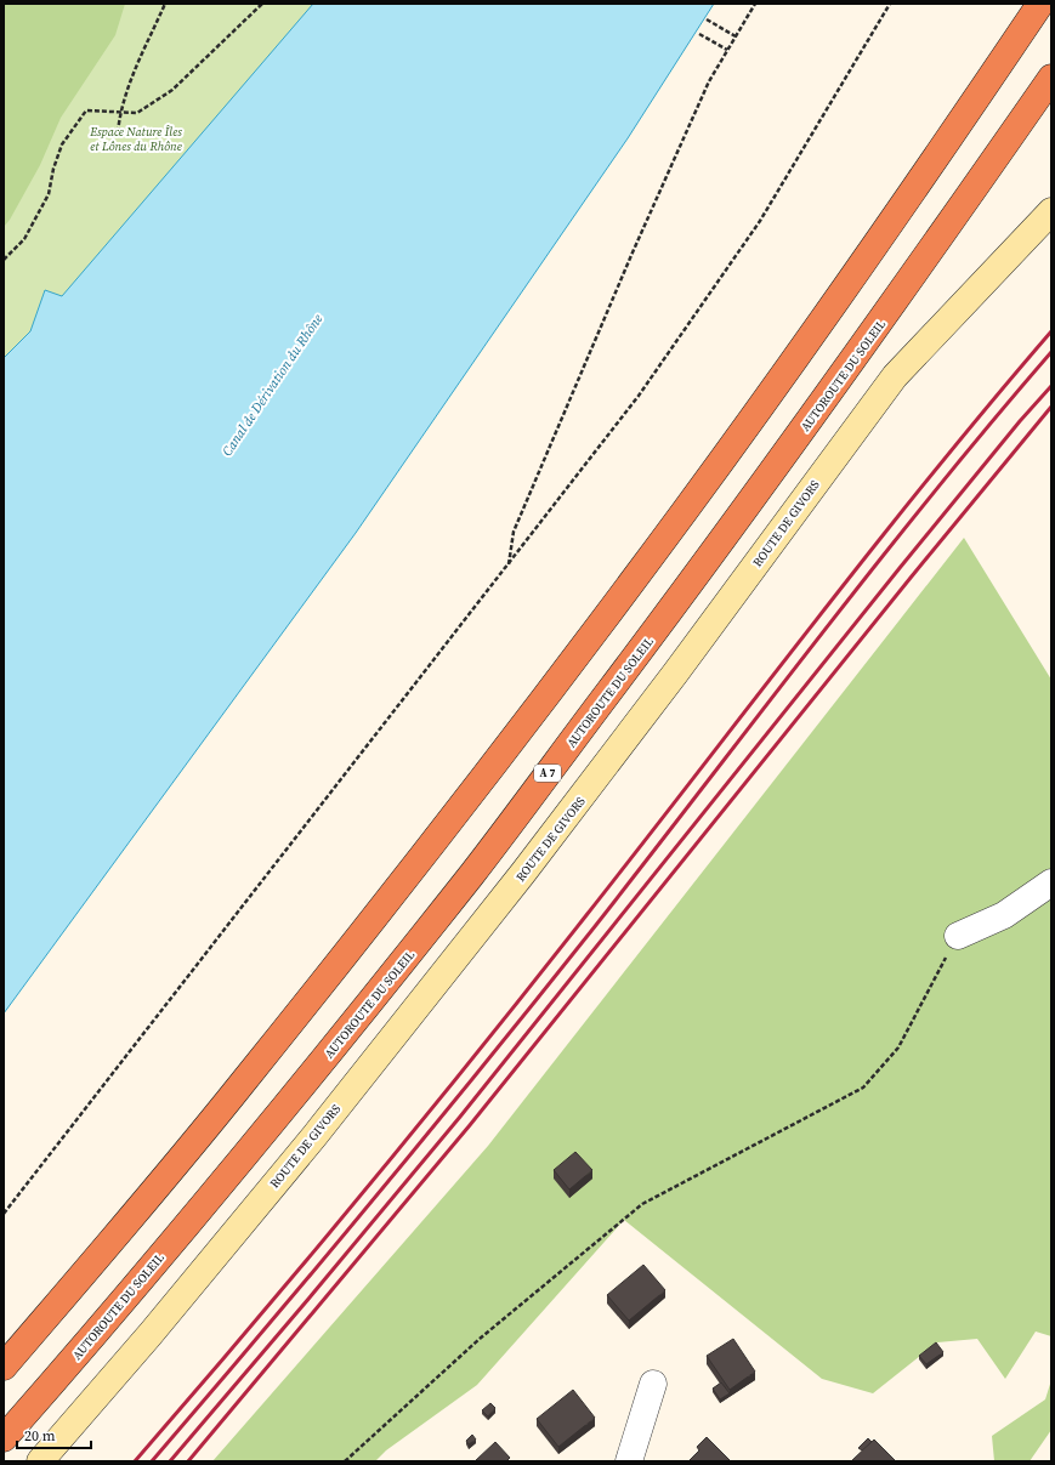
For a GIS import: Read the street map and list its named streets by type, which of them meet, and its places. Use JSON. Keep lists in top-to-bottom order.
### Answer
{
  "streets": {
    "highway": ["AUTOROUTE DU SOLEIL", "A 7"],
    "main road": ["ROUTE DE GIVORS"]
  },
  "water": ["Canal de Dérivation du Rhône"],
  "parks": ["Espace Nature Îles et Lônes du Rhône"],
  "scale_bar": "20 m"
}
